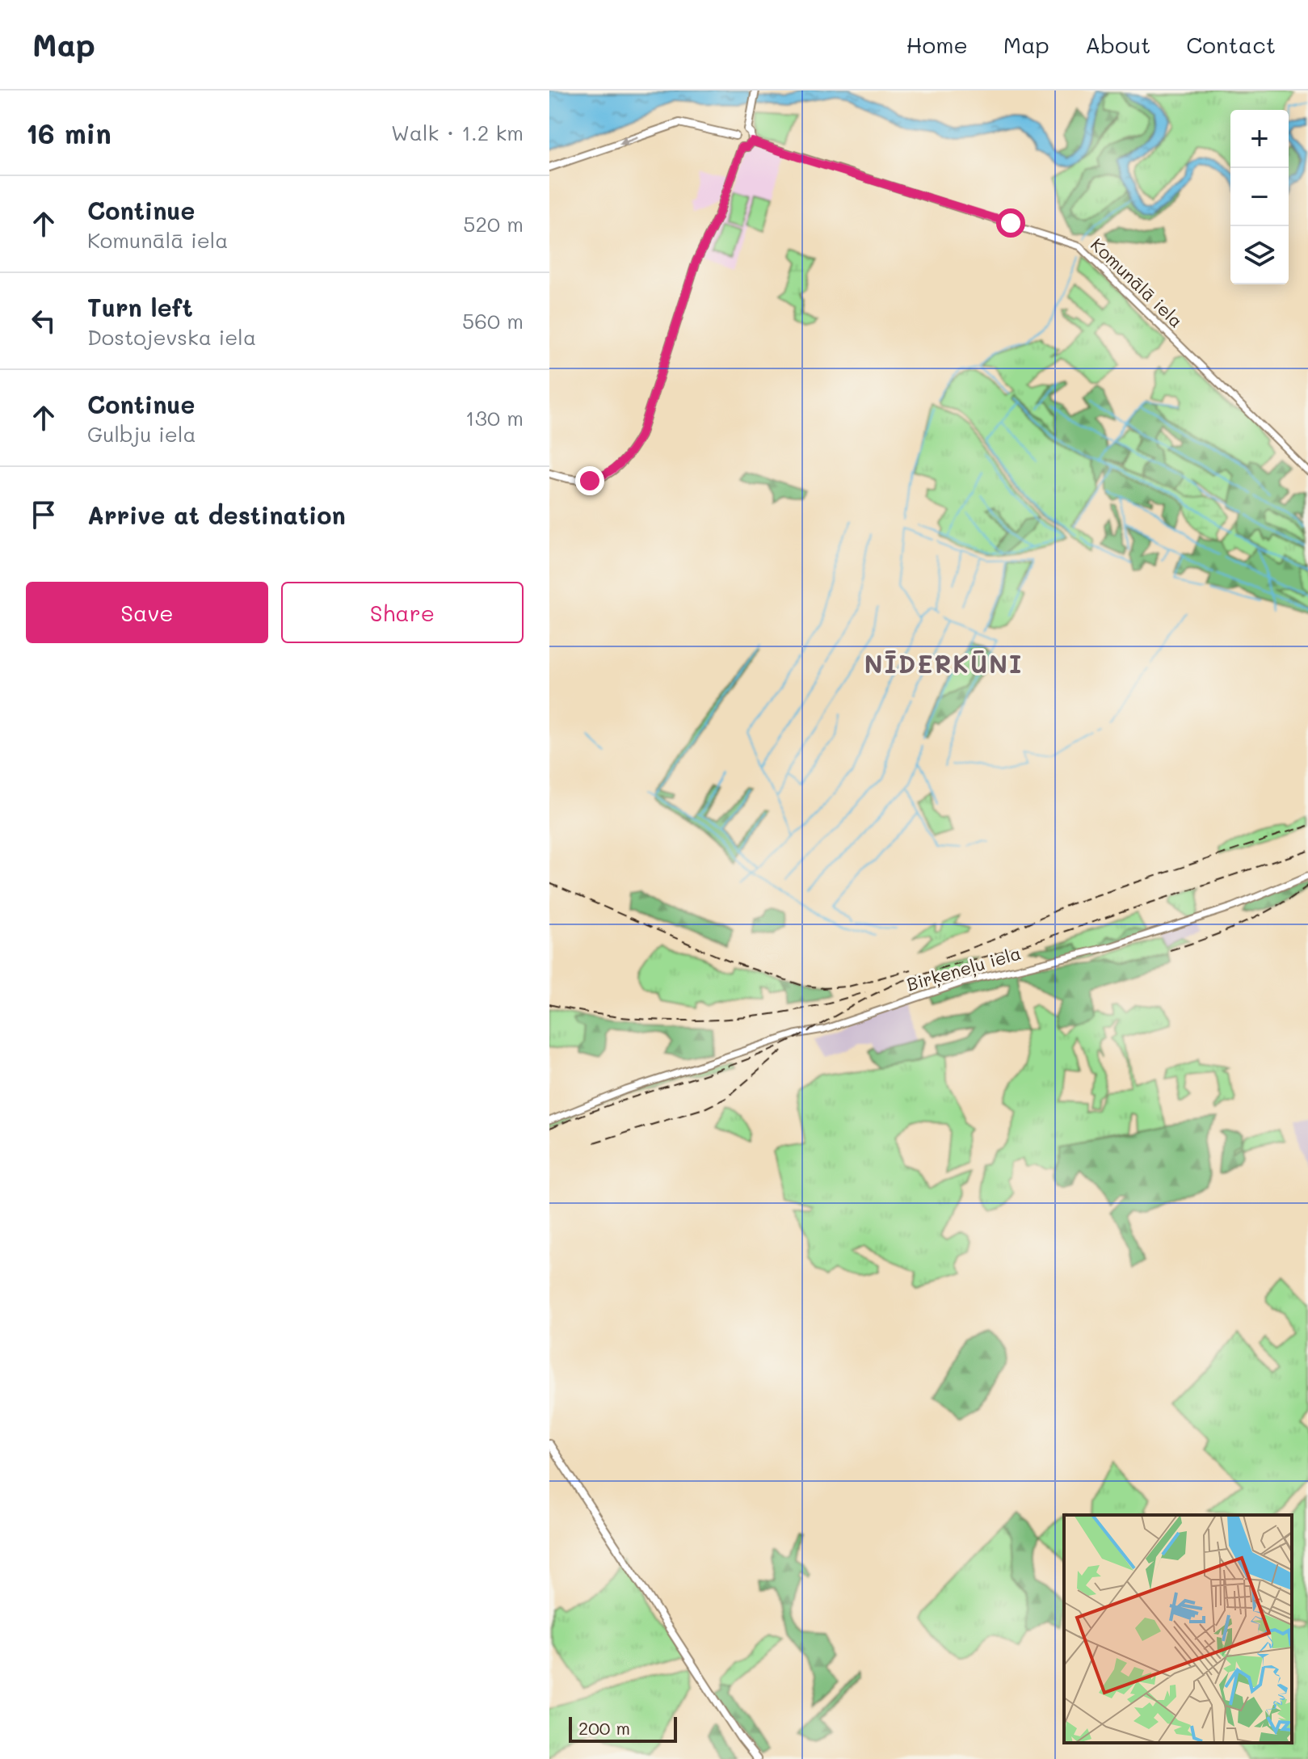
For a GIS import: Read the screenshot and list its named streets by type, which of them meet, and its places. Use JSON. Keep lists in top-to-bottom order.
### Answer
{
  "streets": {
    "main road": ["Komunālā iela", "Birķeneļu iela"]
  },
  "districts": ["NĪDERKŪNI"],
  "scale_bar": "200 m",
  "page": {
    "header": "Map",
    "nav": [
      "Home",
      "Map",
      "About",
      "Contact"
    ],
    "heading": ["16 min", "Walk · 1.2 km"],
    "map_buttons": ["+", "−"],
    "list": [
      ["Continue", "Komunālā iela", "520 m"],
      ["Turn left", "Dostojevska iela", "560 m"],
      ["Continue", "Gulbju iela", "130 m"],
      "Arrive at destination"
    ],
    "buttons": ["Save", "Share"],
    "scale": "200 m"
  }
}
